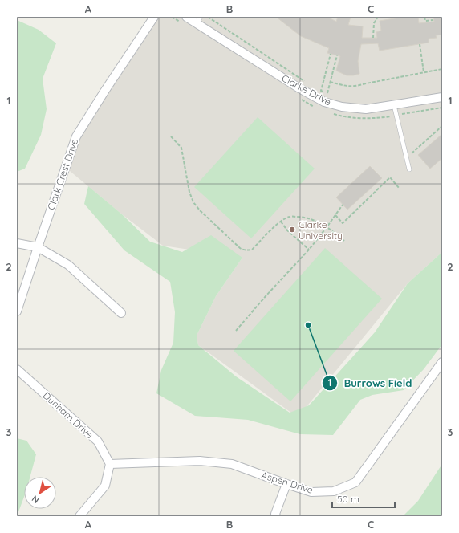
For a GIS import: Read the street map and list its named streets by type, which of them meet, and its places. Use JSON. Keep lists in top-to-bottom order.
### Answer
{
  "streets": {
    "street": [
      "Clarke Drive",
      "Clark Crest Drive",
      "Dunham Drive",
      "Aspen Drive"
    ]
  },
  "crossings": [
    ["Dunham Drive", "Aspen Drive"]
  ],
  "places": ["Clarke University", "Burrows Field"],
  "scale_bar": "50 m",
  "north": "bottom left",
  "grid": {
    "columns": ["A", "B", "C"],
    "rows": ["1", "2", "3"]
  }
}
